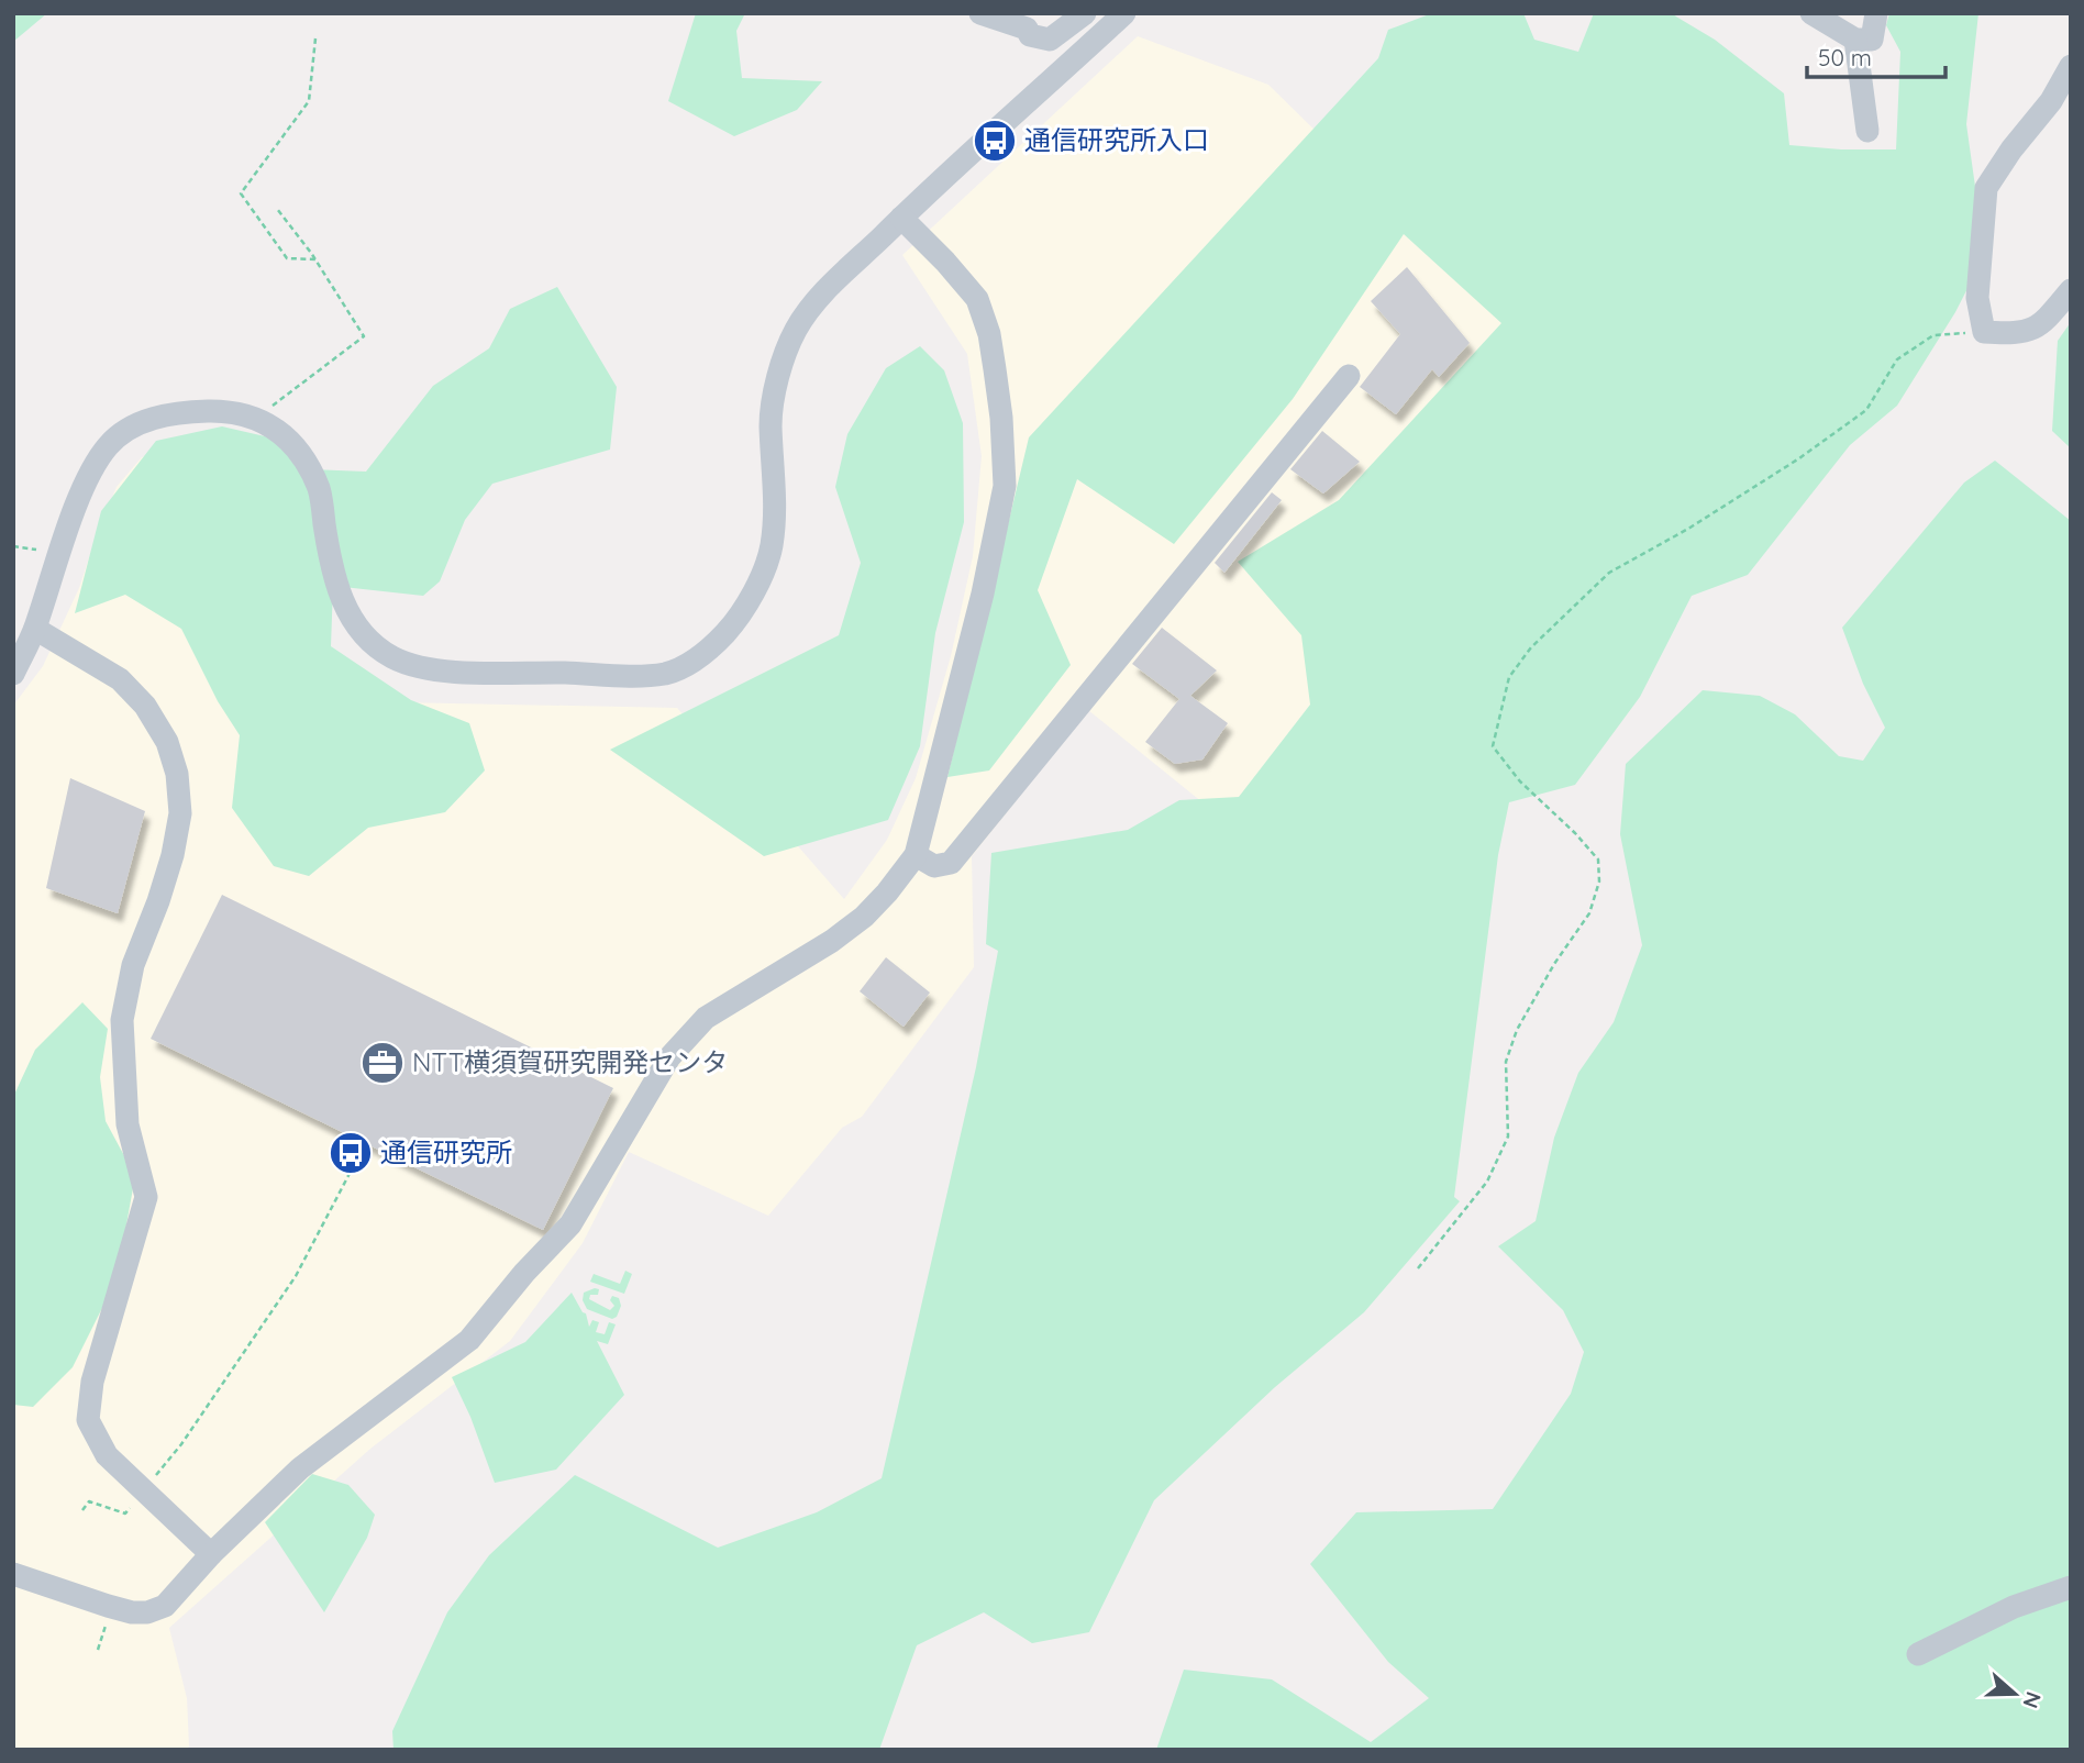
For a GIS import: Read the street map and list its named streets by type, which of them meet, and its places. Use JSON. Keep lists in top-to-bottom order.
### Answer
{
  "places": {
    "bus stop": ["通信研究所入口", "通信研究所"],
    "office": ["NTT横須賀研究開発センタ"]
  },
  "scale_bar": "50 m",
  "north": "right"
}
